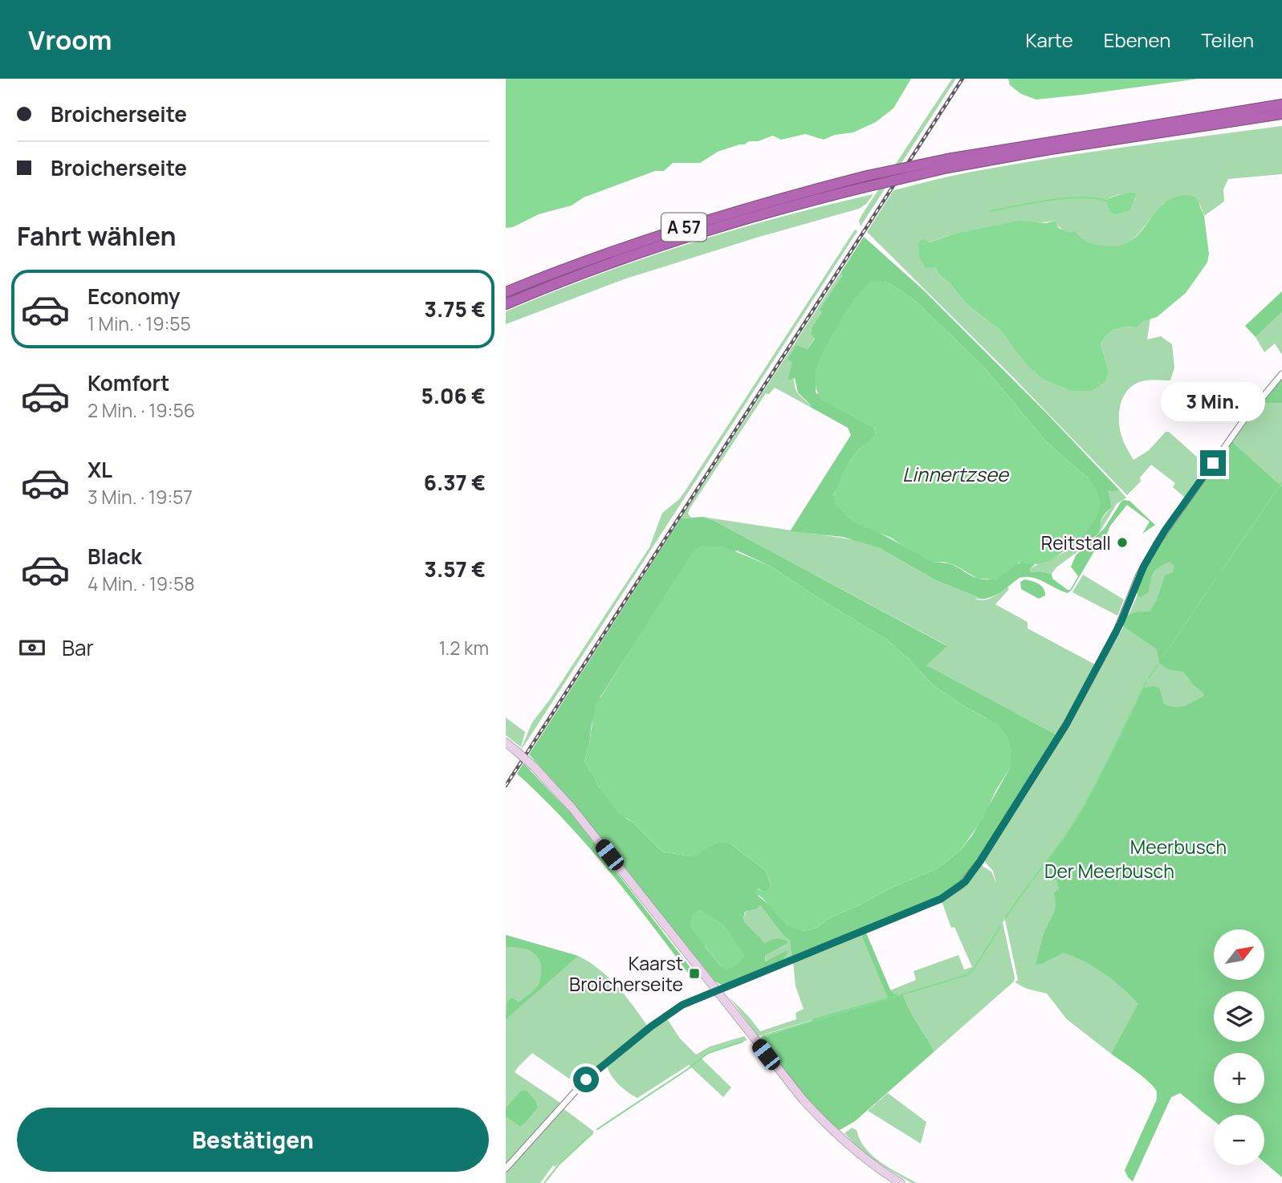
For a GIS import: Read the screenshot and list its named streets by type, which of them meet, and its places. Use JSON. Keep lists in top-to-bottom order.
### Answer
{
  "streets": {
    "highway": ["A 57"]
  },
  "water": ["Linnertzsee"],
  "parks": ["Meerbusch", "Der Meerbusch"],
  "places": {
    "other": ["Reitstall"],
    "transit": ["Kaarst Broicherseite"]
  },
  "north": "top right",
  "page": {
    "header": "Vroom",
    "nav": ["Karte", "Ebenen", "Teilen"],
    "banner": ["Broicherseite", "Broicherseite"],
    "heading": "Fahrt wählen",
    "list": [
      {
        "name": "Economy",
        "note": "1 Min. · 19:55",
        "value": "3.75 €"
      },
      {
        "name": "Komfort",
        "note": "2 Min. · 19:56",
        "value": "5.06 €"
      },
      {
        "name": "XL",
        "note": "3 Min. · 19:57",
        "value": "6.37 €"
      },
      {
        "name": "Black",
        "note": "4 Min. · 19:58",
        "value": "3.57 €"
      }
    ],
    "bubble": "3 Min.",
    "pay": ["Bar", "1.2 km"],
    "map_buttons": ["+", "−"],
    "buttons": "Bestätigen"
  }
}
